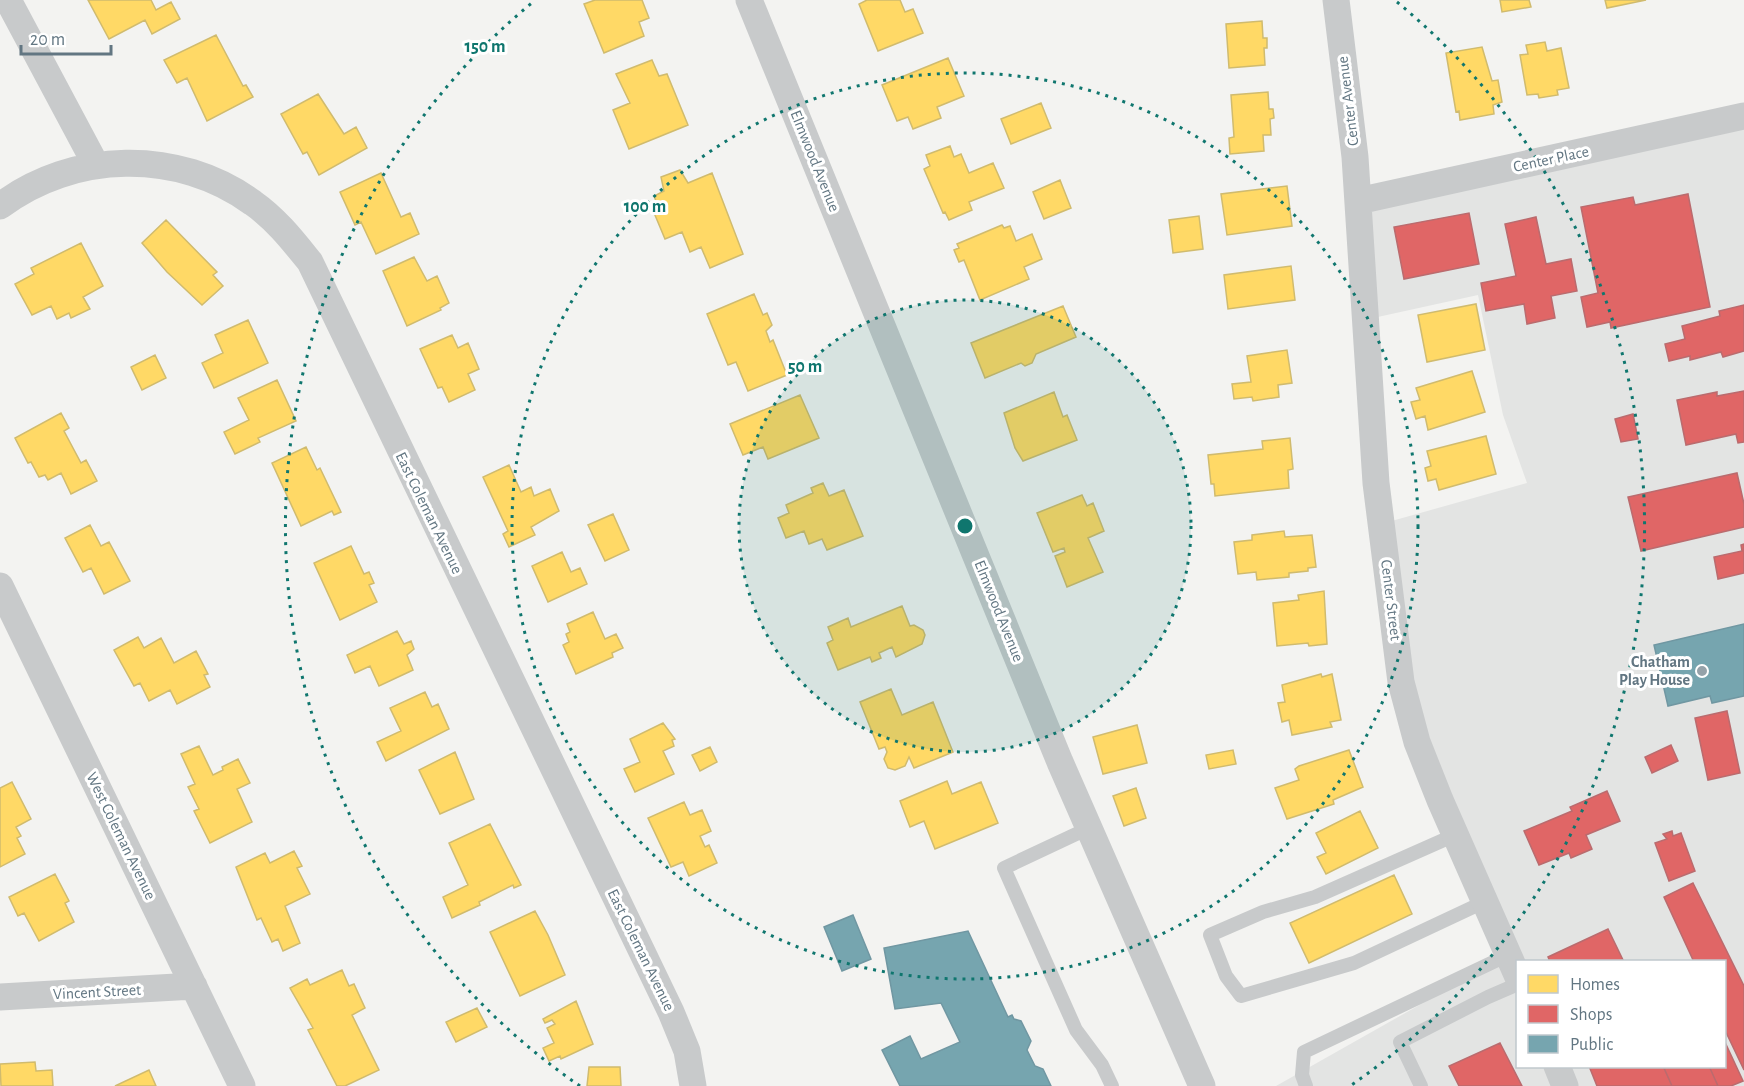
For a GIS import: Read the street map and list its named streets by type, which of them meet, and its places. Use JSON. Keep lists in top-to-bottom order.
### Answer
{
  "streets": {
    "street": [
      "Center Avenue",
      "Center Place",
      "Elmwood Avenue",
      "East Coleman Avenue",
      "Center Street",
      "West Coleman Avenue",
      "Vincent Street"
    ]
  },
  "crossings": [
    ["Center Avenue", "Center Place"],
    ["Center Avenue", "Center Street"],
    ["Center Place", "Center Street"],
    ["West Coleman Avenue", "Vincent Street"]
  ],
  "places": ["Chatham Play House"],
  "legend": ["Homes", "Shops", "Public"],
  "scale_bar": "20 m",
  "rings": ["150 m", "100 m", "50 m"]
}
